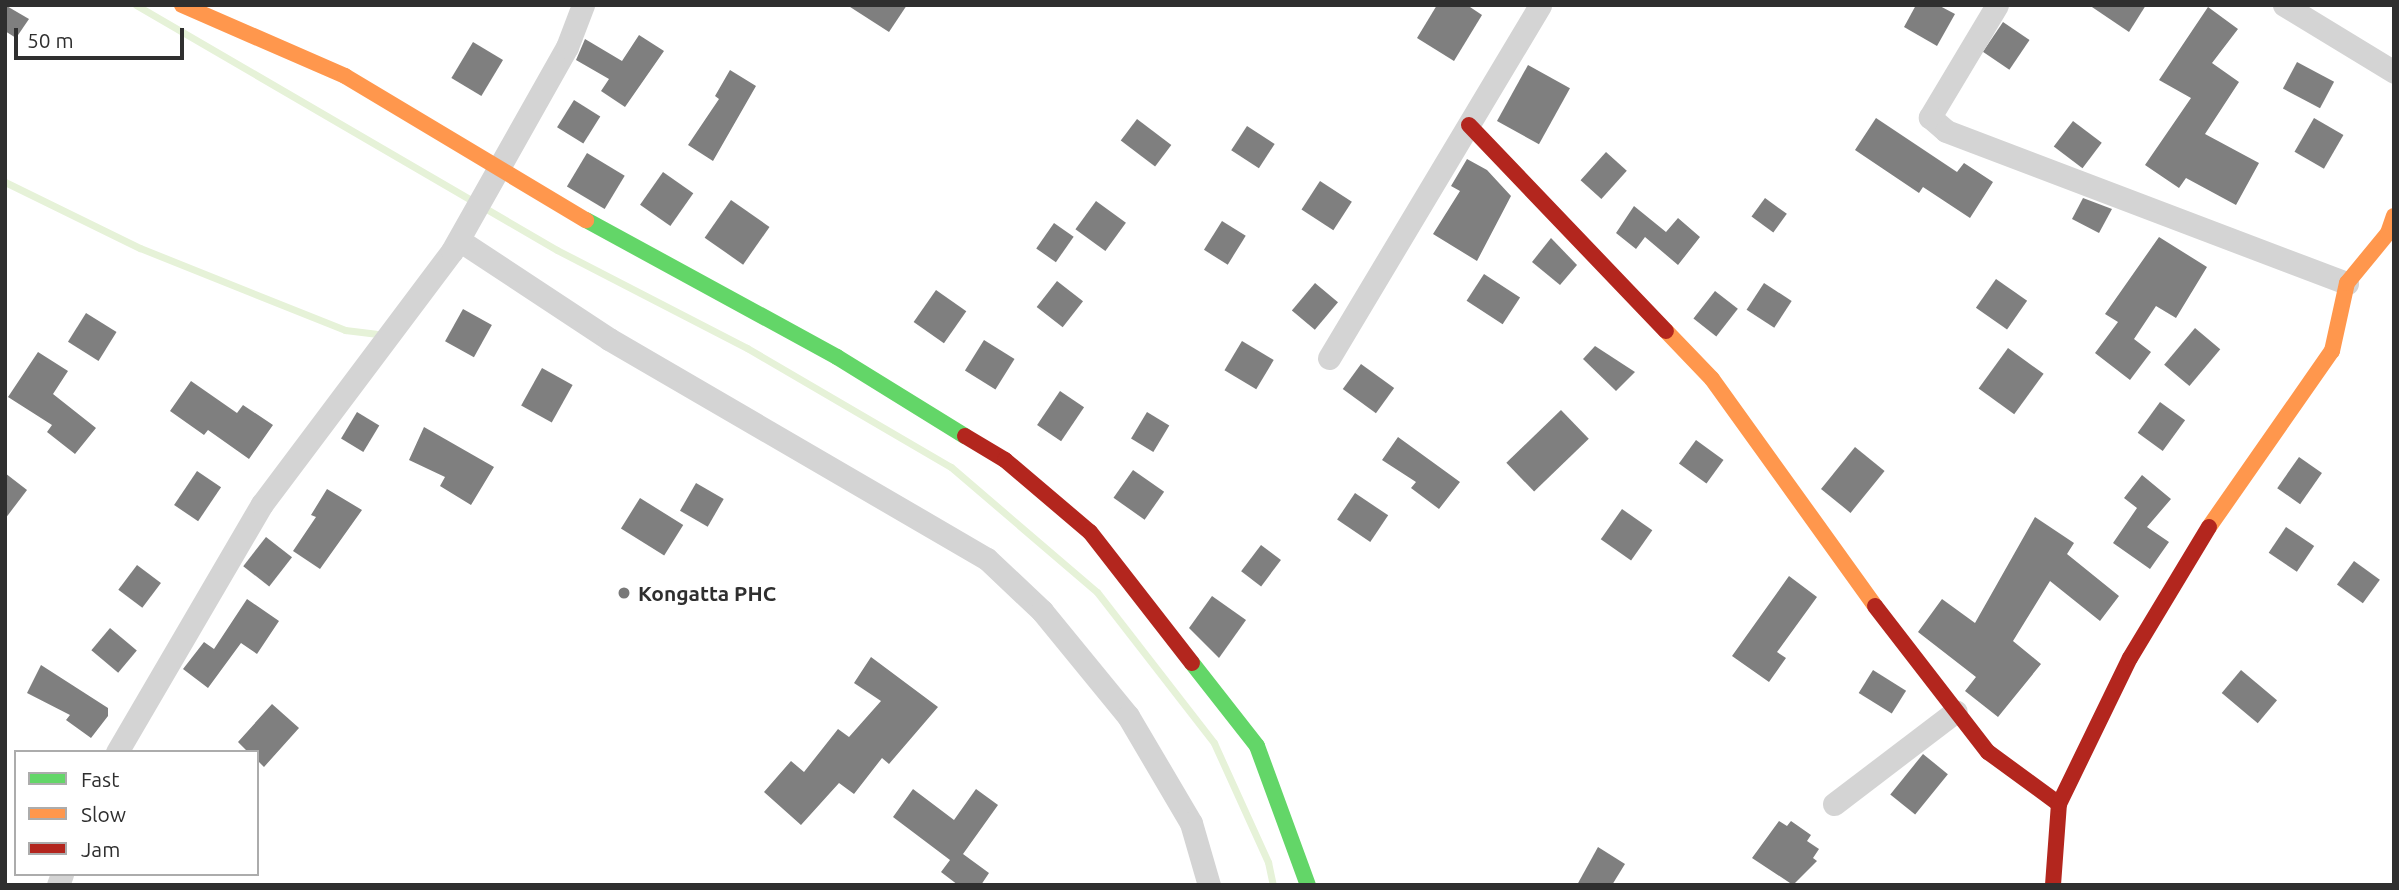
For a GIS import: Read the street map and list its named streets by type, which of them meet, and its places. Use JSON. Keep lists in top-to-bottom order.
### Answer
{
  "places": ["Kongatta PHC"],
  "legend": ["Fast", "Slow", "Jam"],
  "scale_bar": "50 m"
}
